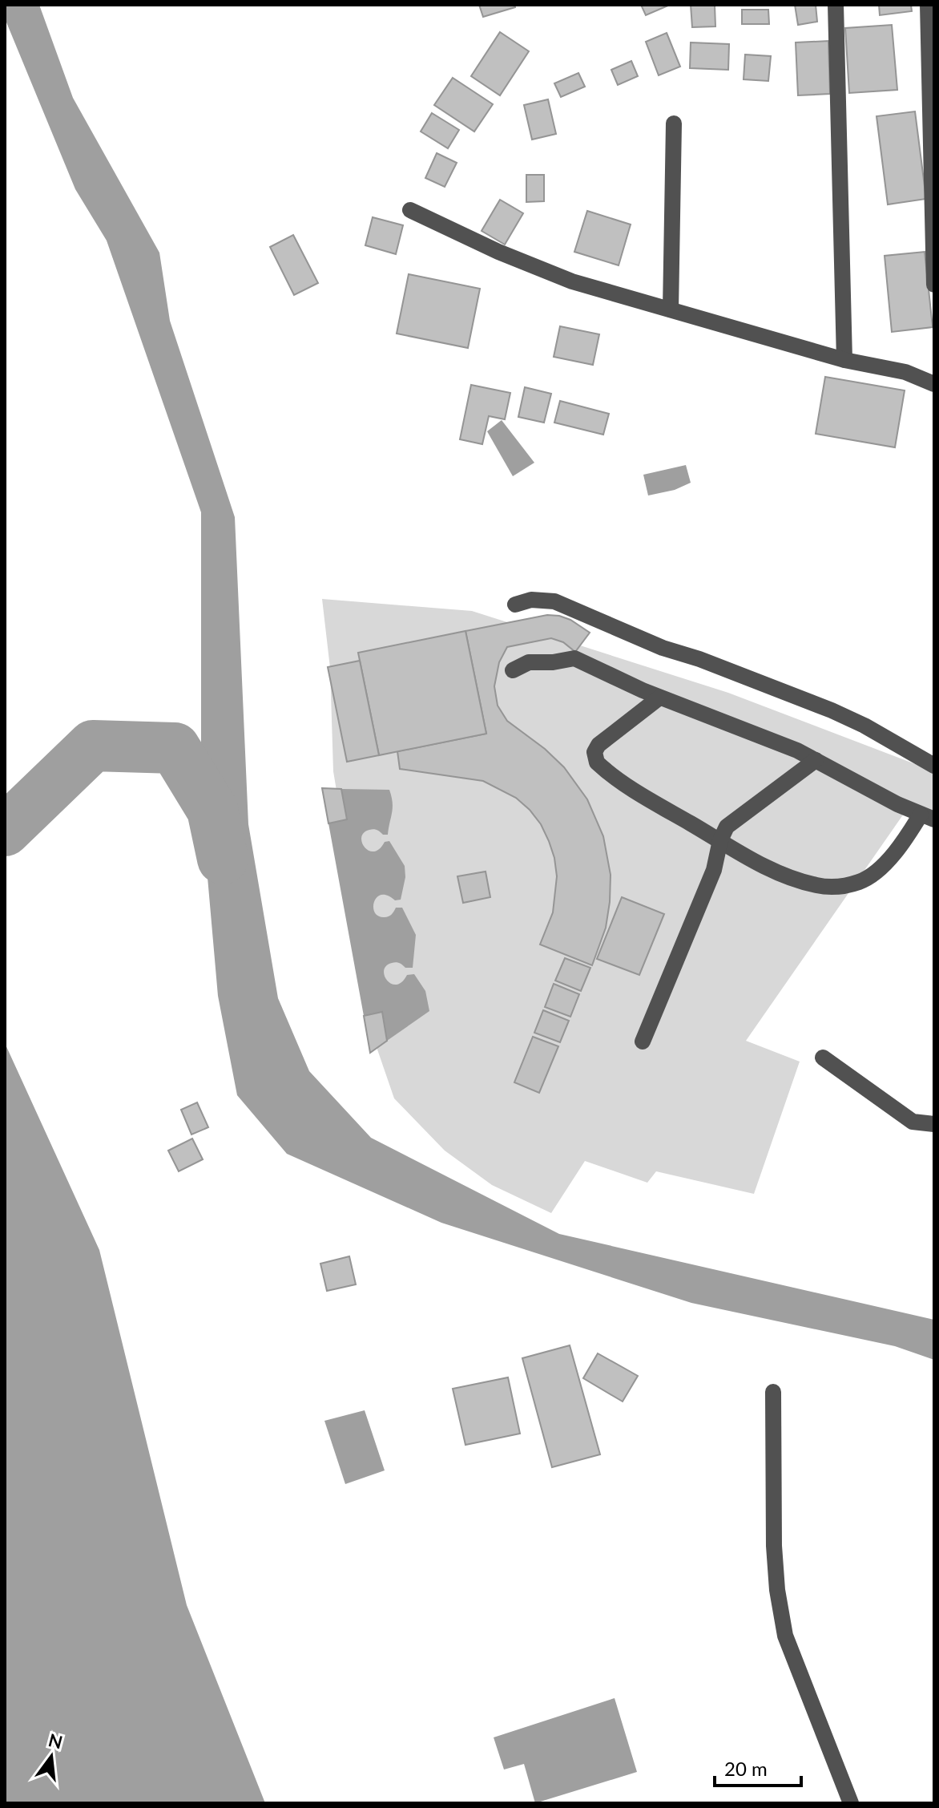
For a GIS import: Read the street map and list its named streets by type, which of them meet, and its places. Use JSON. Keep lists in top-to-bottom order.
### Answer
{
  "scale_bar": "20 m",
  "north": "top"
}
